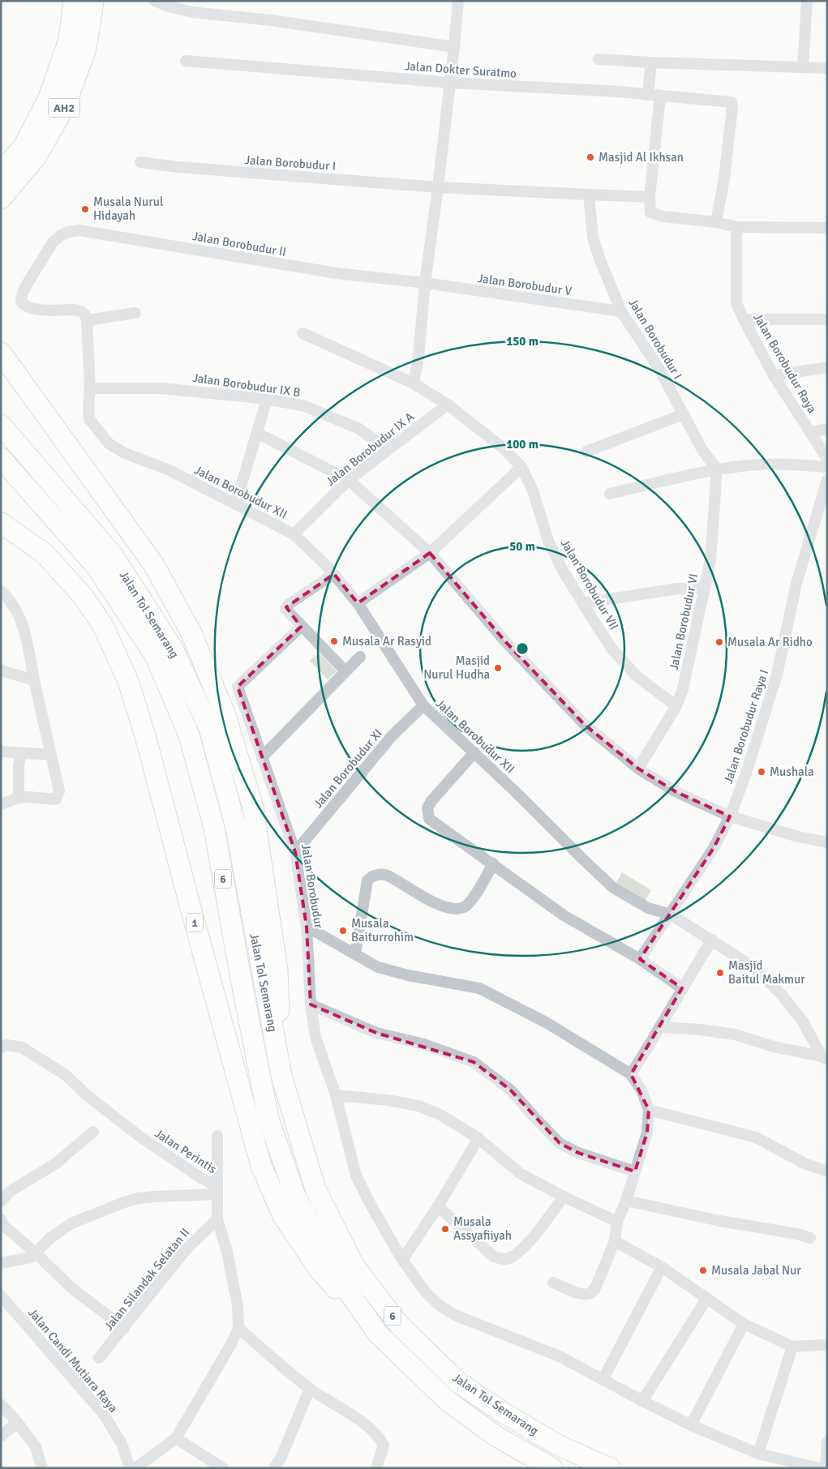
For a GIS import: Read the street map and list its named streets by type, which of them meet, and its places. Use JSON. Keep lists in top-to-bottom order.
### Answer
{
  "streets": {
    "highway": [
      "AH2",
      "Jalan Tol Semarang",
      "6",
      "1"
    ],
    "street": [
      "Jalan Dokter Suratmo",
      "Jalan Borobudur I",
      "Jalan Borobudur II",
      "Jalan Borobudur V",
      "Jalan Borobudur Raya",
      "Jalan Borobudur IX B",
      "Jalan Borobudur IX A",
      "Jalan Borobudur XII",
      "Jalan Borobudur VII",
      "Jalan Borobudur VI",
      "Jalan Borobudur Raya I",
      "Jalan Borobudur XI",
      "Jalan Borobudur",
      "Jalan Perintis",
      "Jalan Silandak Selatan II",
      "Jalan Candi Mutiara Raya"
    ]
  },
  "crossings": [
    ["Jalan Borobudur I", "Jalan Borobudur V"],
    ["Jalan Borobudur I", "Jalan Borobudur VI"],
    ["Jalan Borobudur II", "Jalan Borobudur V"],
    ["Jalan Borobudur IX B", "Jalan Borobudur IX A"],
    ["Jalan Borobudur IX B", "Jalan Borobudur XII"],
    ["Jalan Borobudur IX A", "Jalan Borobudur XII"],
    ["Jalan Borobudur IX A", "Jalan Borobudur VII"],
    ["Jalan Borobudur XII", "Jalan Borobudur Raya I"],
    ["Jalan Borobudur XII", "Jalan Borobudur XI"],
    ["Jalan Borobudur VII", "Jalan Borobudur VI"],
    ["Jalan Tol Semarang", "1"],
    ["Jalan Borobudur XI", "Jalan Borobudur"]
  ],
  "places": [
    "Masjid Al Ikhsan",
    "Musala Nurul Hidayah",
    "Musala Ar Rasyid",
    "Musala Ar Ridho",
    "Masjid Nurul Hudha",
    "Mushala",
    "Musala Baiturrohim",
    "Masjid Baitul Makmur",
    "Musala Assyafiiyah",
    "Musala Jabal Nur"
  ],
  "rings": ["150 m", "100 m", "50 m"]
}
